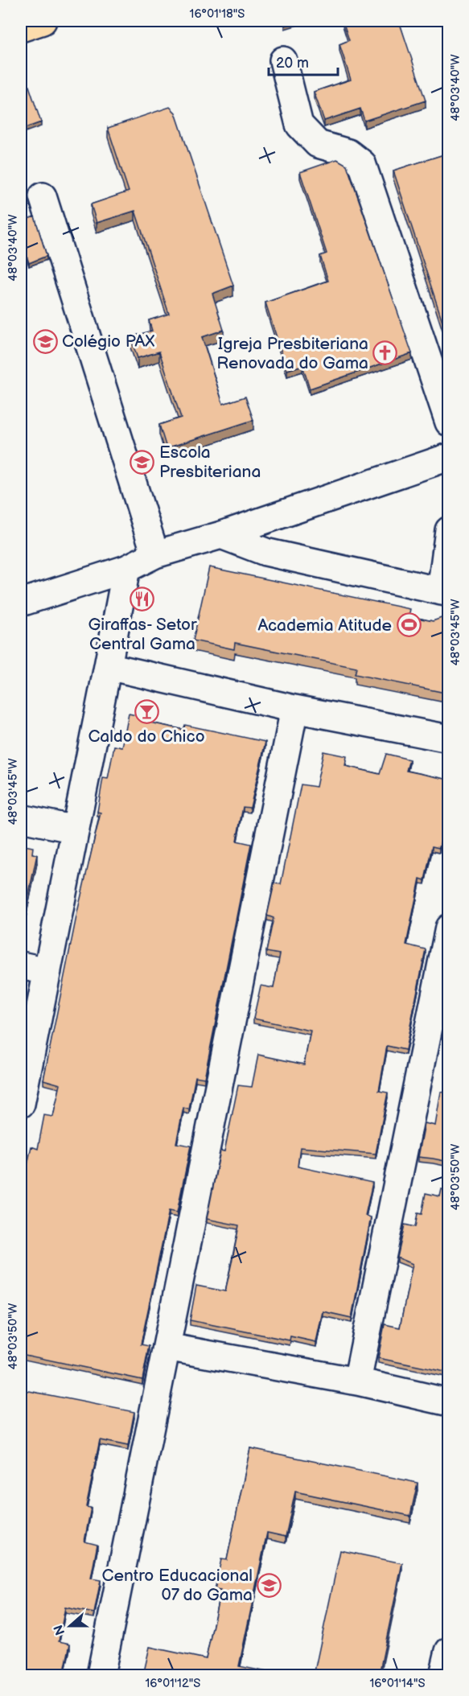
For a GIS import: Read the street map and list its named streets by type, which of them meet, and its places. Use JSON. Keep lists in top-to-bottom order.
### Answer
{
  "places": {
    "school or university": ["Colégio PAX", "Escola Presbiteriana", "Centro Educacional 07 do Gama"],
    "church": ["Igreja Presbiteriana Renovada do Gama"],
    "restaurant": ["Giraffas- Setor Central Gama"],
    "sports": ["Academia Atitude"],
    "bar": ["Caldo do Chico"]
  },
  "scale_bar": "20 m",
  "north": "left",
  "coordinates": [
    "16°01'18\"S",
    "48°03'40\"W",
    "48°03'45\"W",
    "48°03'50\"W",
    "16°01'12\"S",
    "16°01'14\"S"
  ]
}
